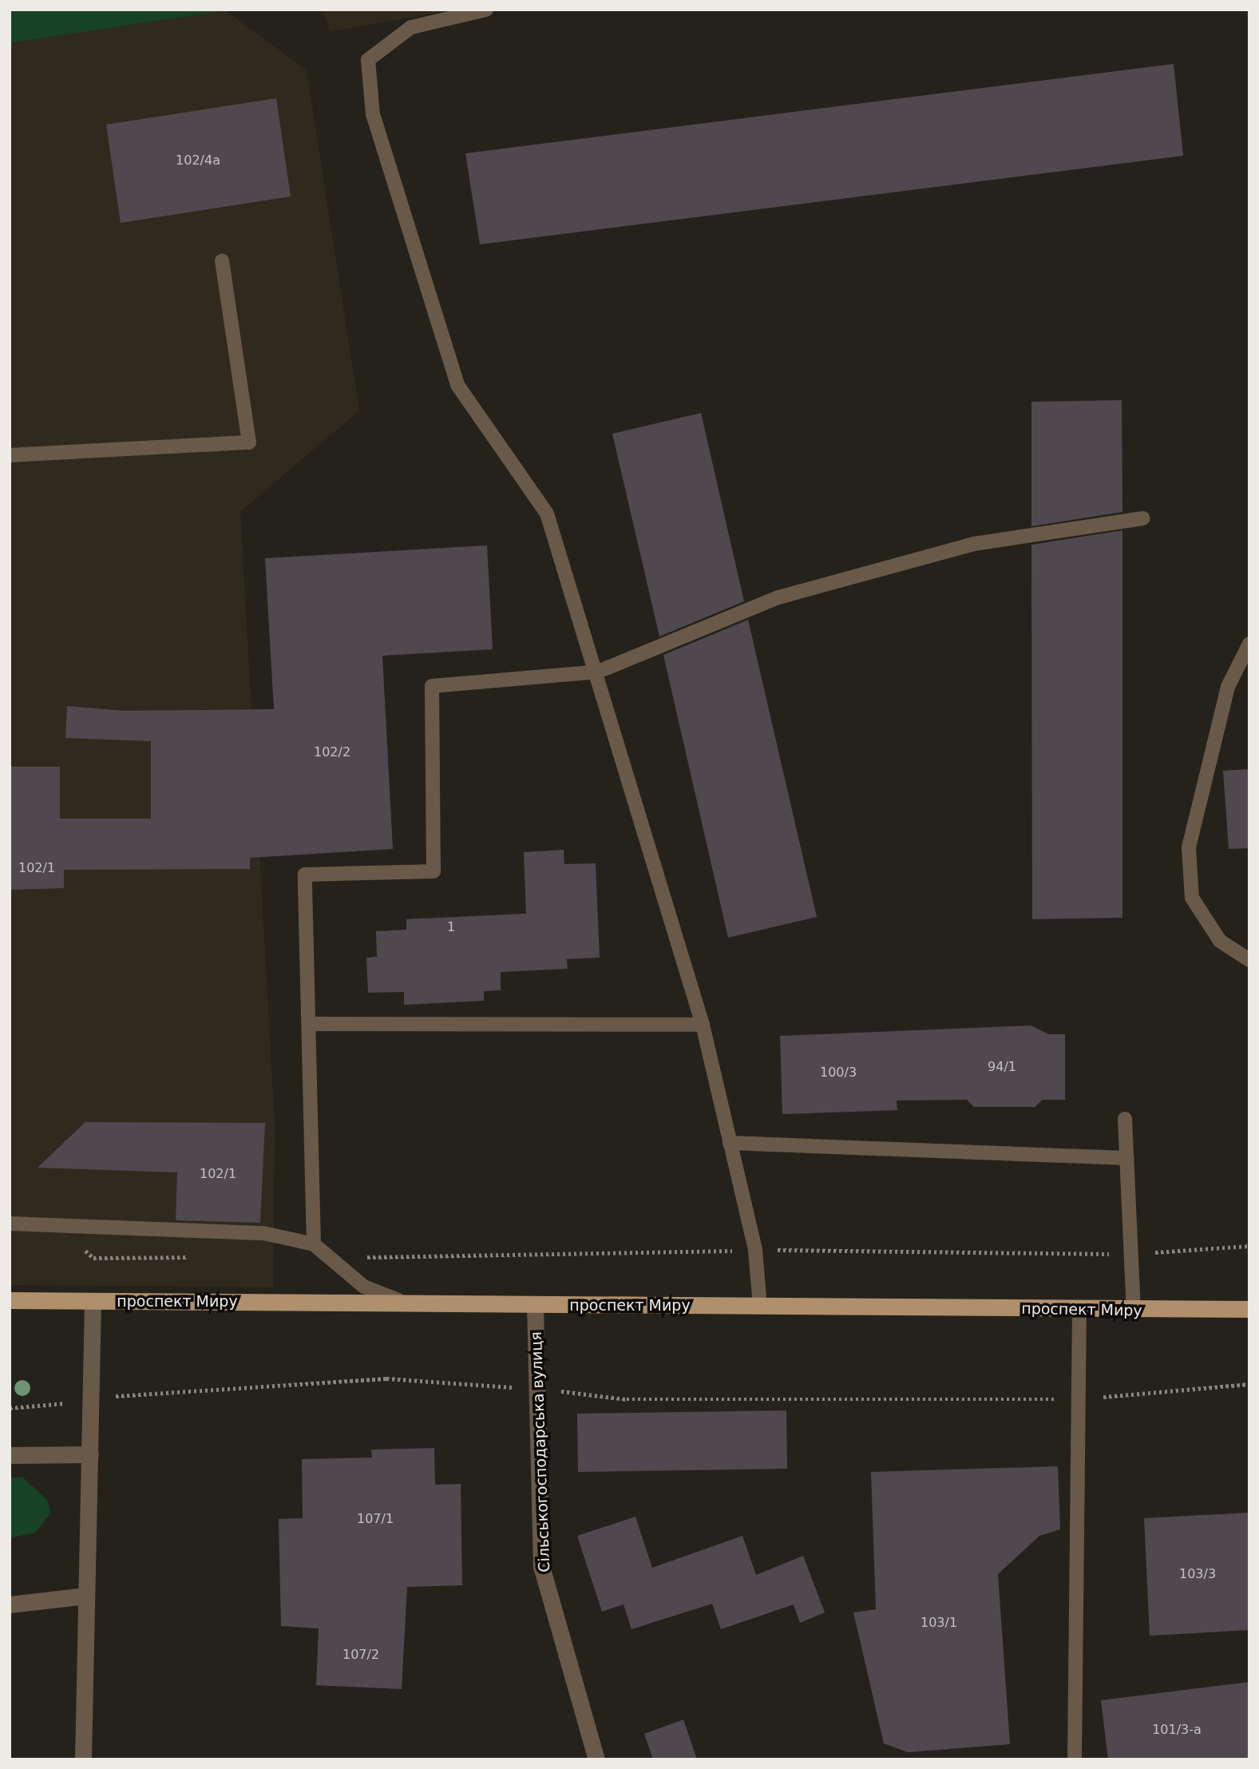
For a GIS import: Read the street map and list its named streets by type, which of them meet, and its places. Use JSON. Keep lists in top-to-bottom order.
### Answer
{
  "streets": {
    "main road": ["проспект Миру"],
    "street": ["Сільськогосподарська вулиця"]
  },
  "crossings": [
    ["проспект Миру", "Сільськогосподарська вулиця"]
  ],
  "house_numbers": [
    "102/4а",
    "102/2",
    "102/1",
    "1",
    "94/1",
    "100/3",
    "102/1",
    "107/1",
    "103/3",
    "103/1",
    "107/2",
    "101/3-a"
  ]
}
